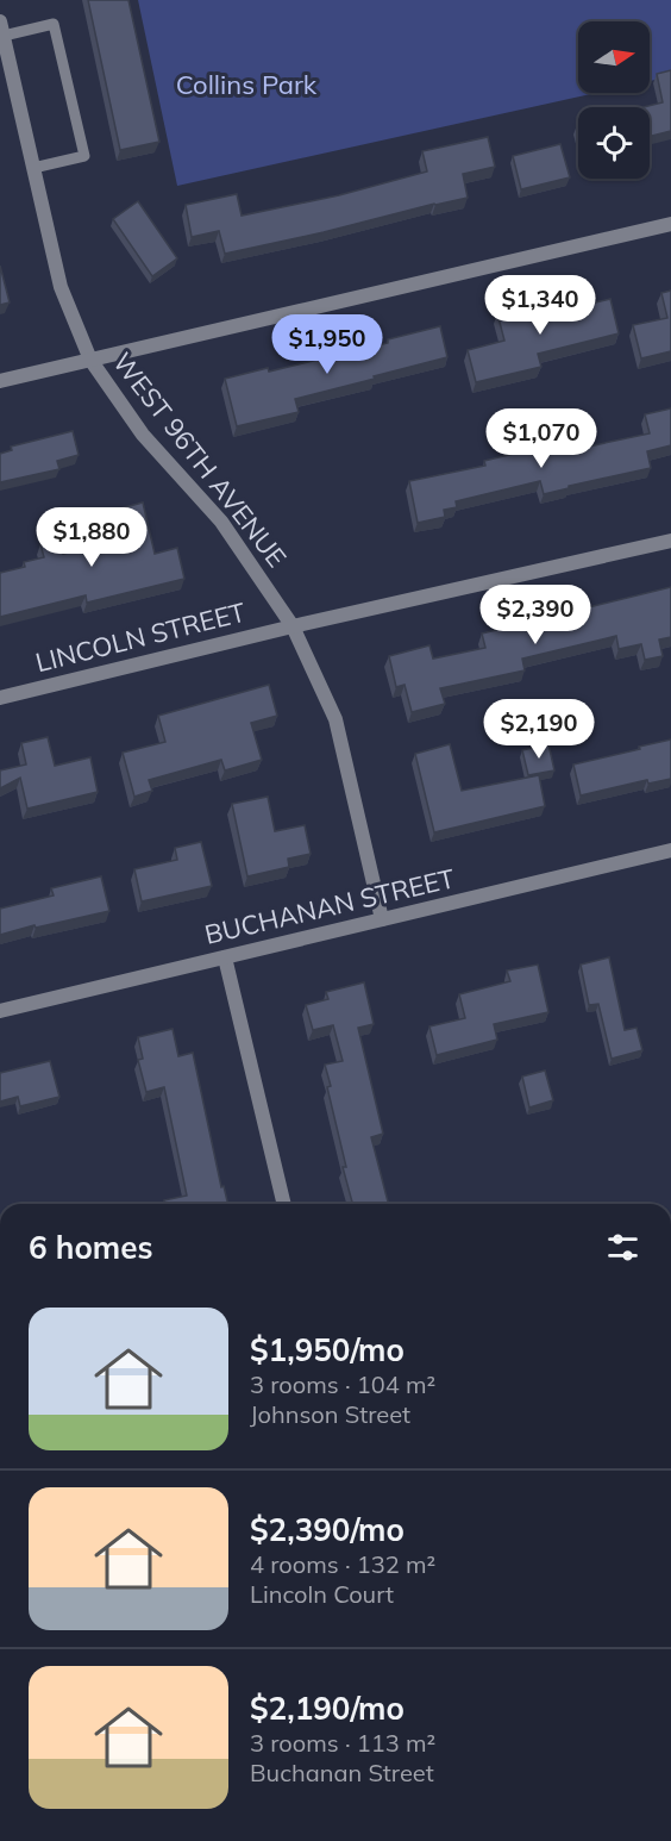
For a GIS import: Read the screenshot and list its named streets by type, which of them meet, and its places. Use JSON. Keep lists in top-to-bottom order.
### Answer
{
  "streets": {
    "street": ["WEST 96TH AVENUE", "LINCOLN STREET", "BUCHANAN STREET"]
  },
  "crossings": [
    ["WEST 96TH AVENUE", "LINCOLN STREET"],
    ["WEST 96TH AVENUE", "BUCHANAN STREET"]
  ],
  "parks": ["Collins Park"],
  "north": "right",
  "page": {
    "price": [
      "$1,340",
      "$1,950",
      "$1,070",
      "$1,880",
      "$2,390",
      "$2,190"
    ],
    "heading": "6 homes",
    "list": [
      {
        "name": "$1,950/mo",
        "note": "3 rooms · 104 m² · Johnson Street"
      },
      {
        "name": "$2,390/mo",
        "note": "4 rooms · 132 m² · Lincoln Court"
      },
      {
        "name": "$2,190/mo",
        "note": "3 rooms · 113 m² · Buchanan Street"
      }
    ]
  }
}
